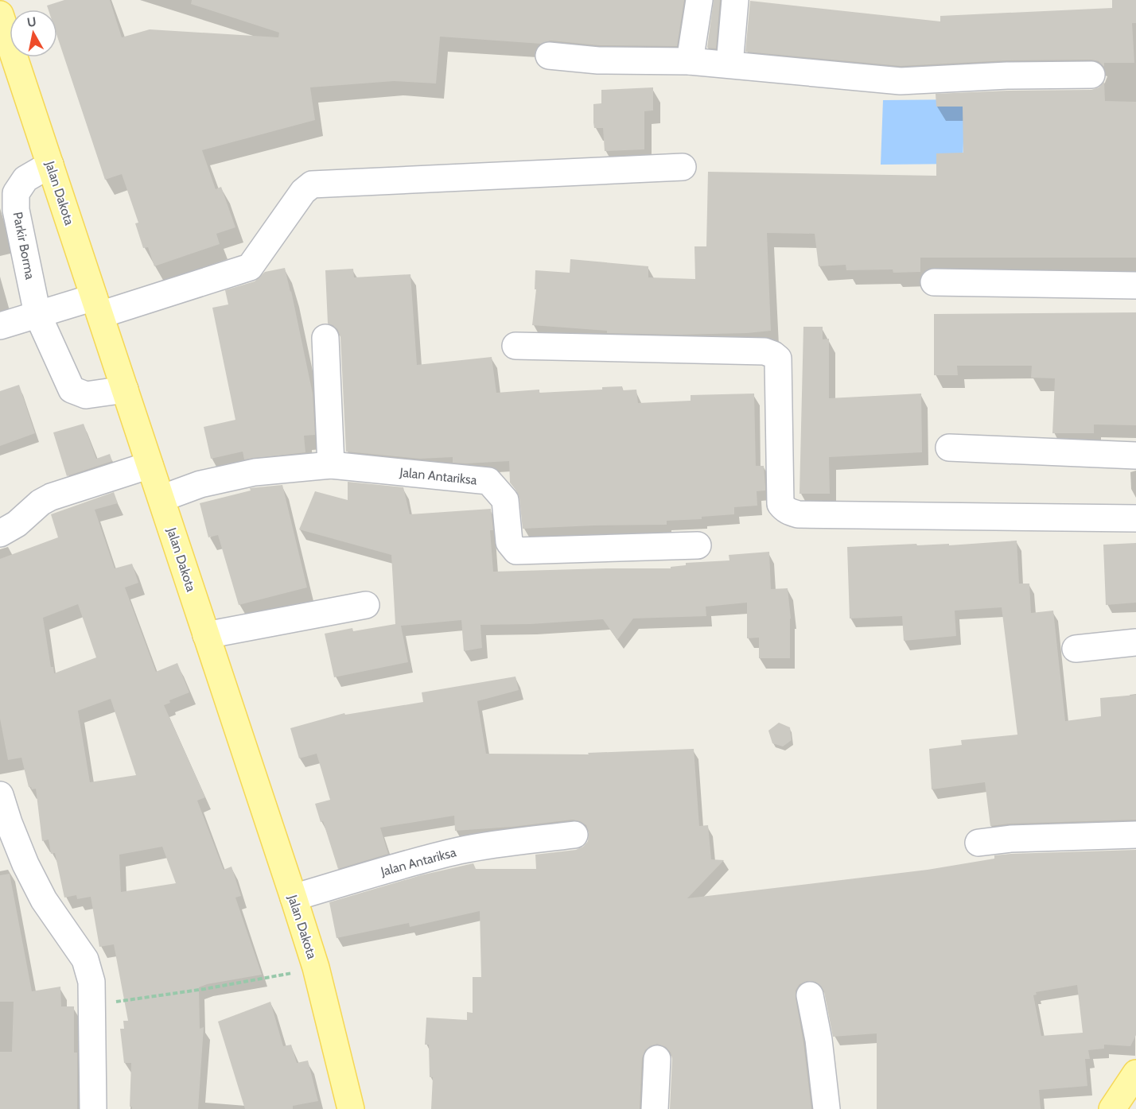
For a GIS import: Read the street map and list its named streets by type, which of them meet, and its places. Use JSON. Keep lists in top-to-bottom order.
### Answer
{
  "streets": {
    "main road": ["Jalan Dakota"],
    "street": ["Parkir Borma", "Jalan Antariksa"]
  },
  "crossings": [
    ["Jalan Dakota", "Parkir Borma"],
    ["Jalan Dakota", "Jalan Antariksa"]
  ],
  "north": "top"
}
